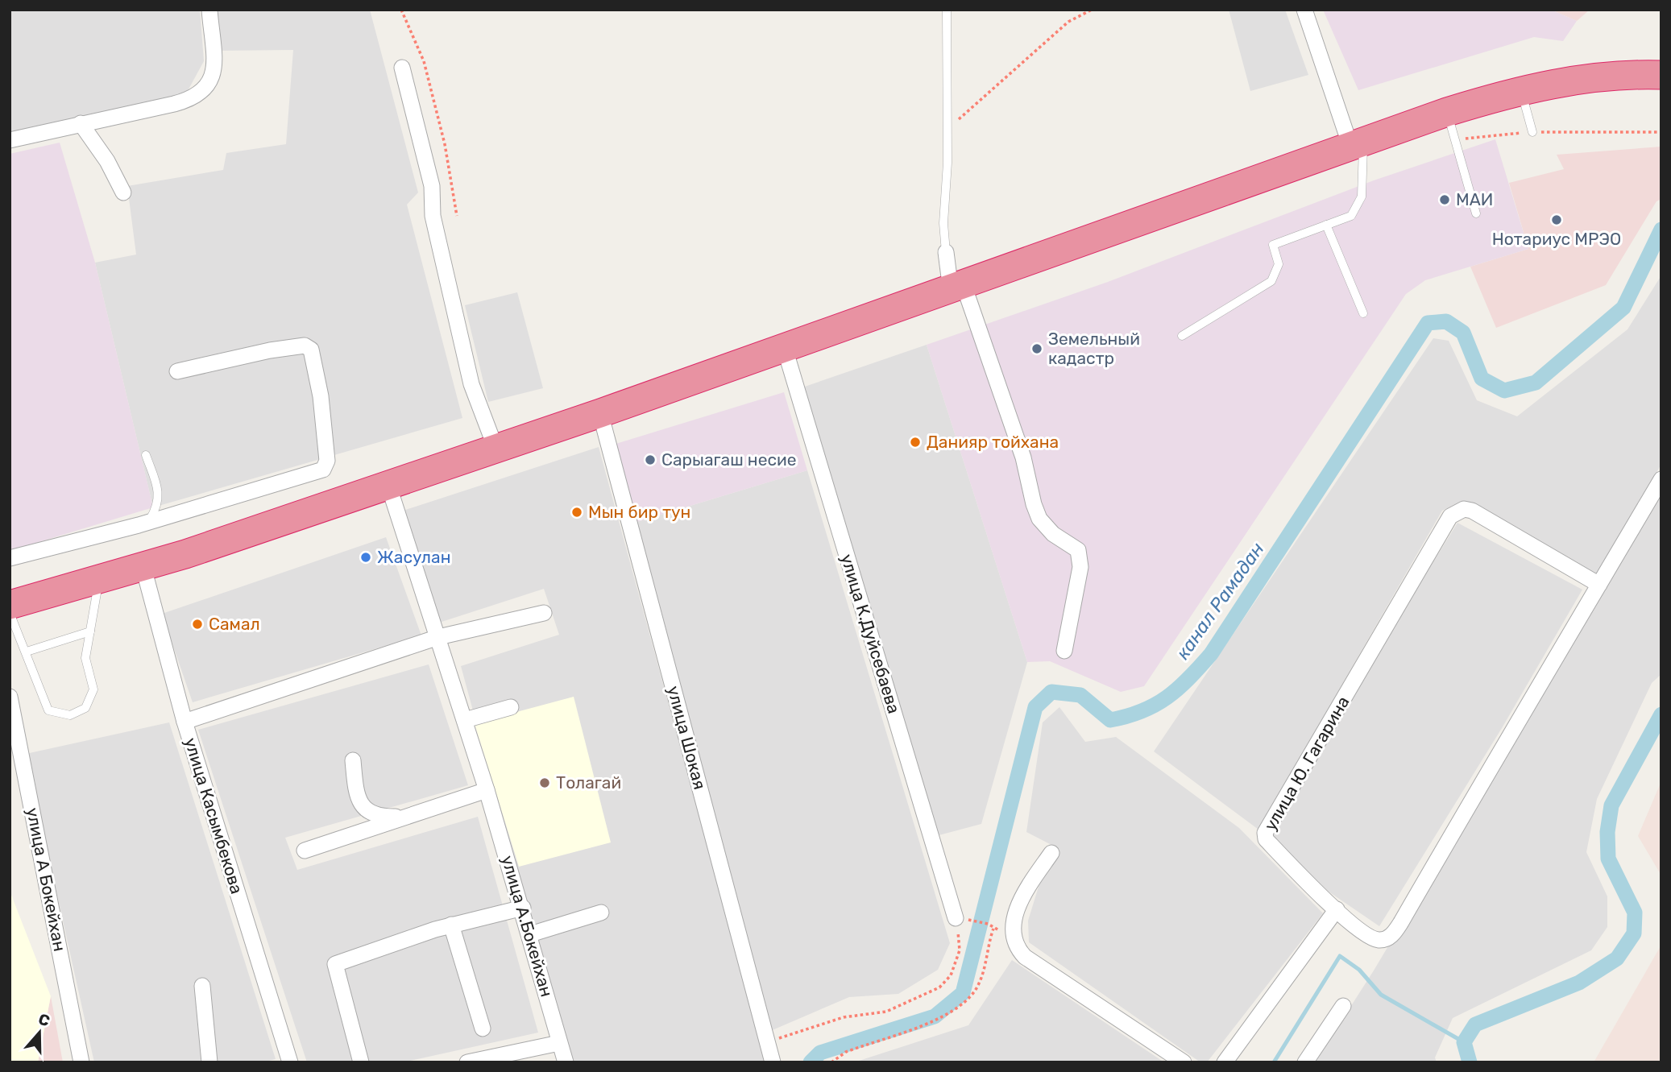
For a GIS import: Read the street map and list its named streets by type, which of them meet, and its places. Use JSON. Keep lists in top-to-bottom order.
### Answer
{
  "streets": {
    "street": [
      "улица К.Дуйсебаева",
      "улица Шокая",
      "улица Ю. Гагарина",
      "улица Касымбекова",
      "улица А Бокейхан",
      "улица А.Бокейхан"
    ]
  },
  "water": ["канал Рамадан"],
  "places": [
    "МАИ",
    "Нотариус МРЭО",
    "Земельный кадастр",
    "Данияр тойхана",
    "Сарыагаш несие",
    "Мын бир тун",
    "Жасулан",
    "Самал",
    "Толагай"
  ],
  "north": "top"
}
